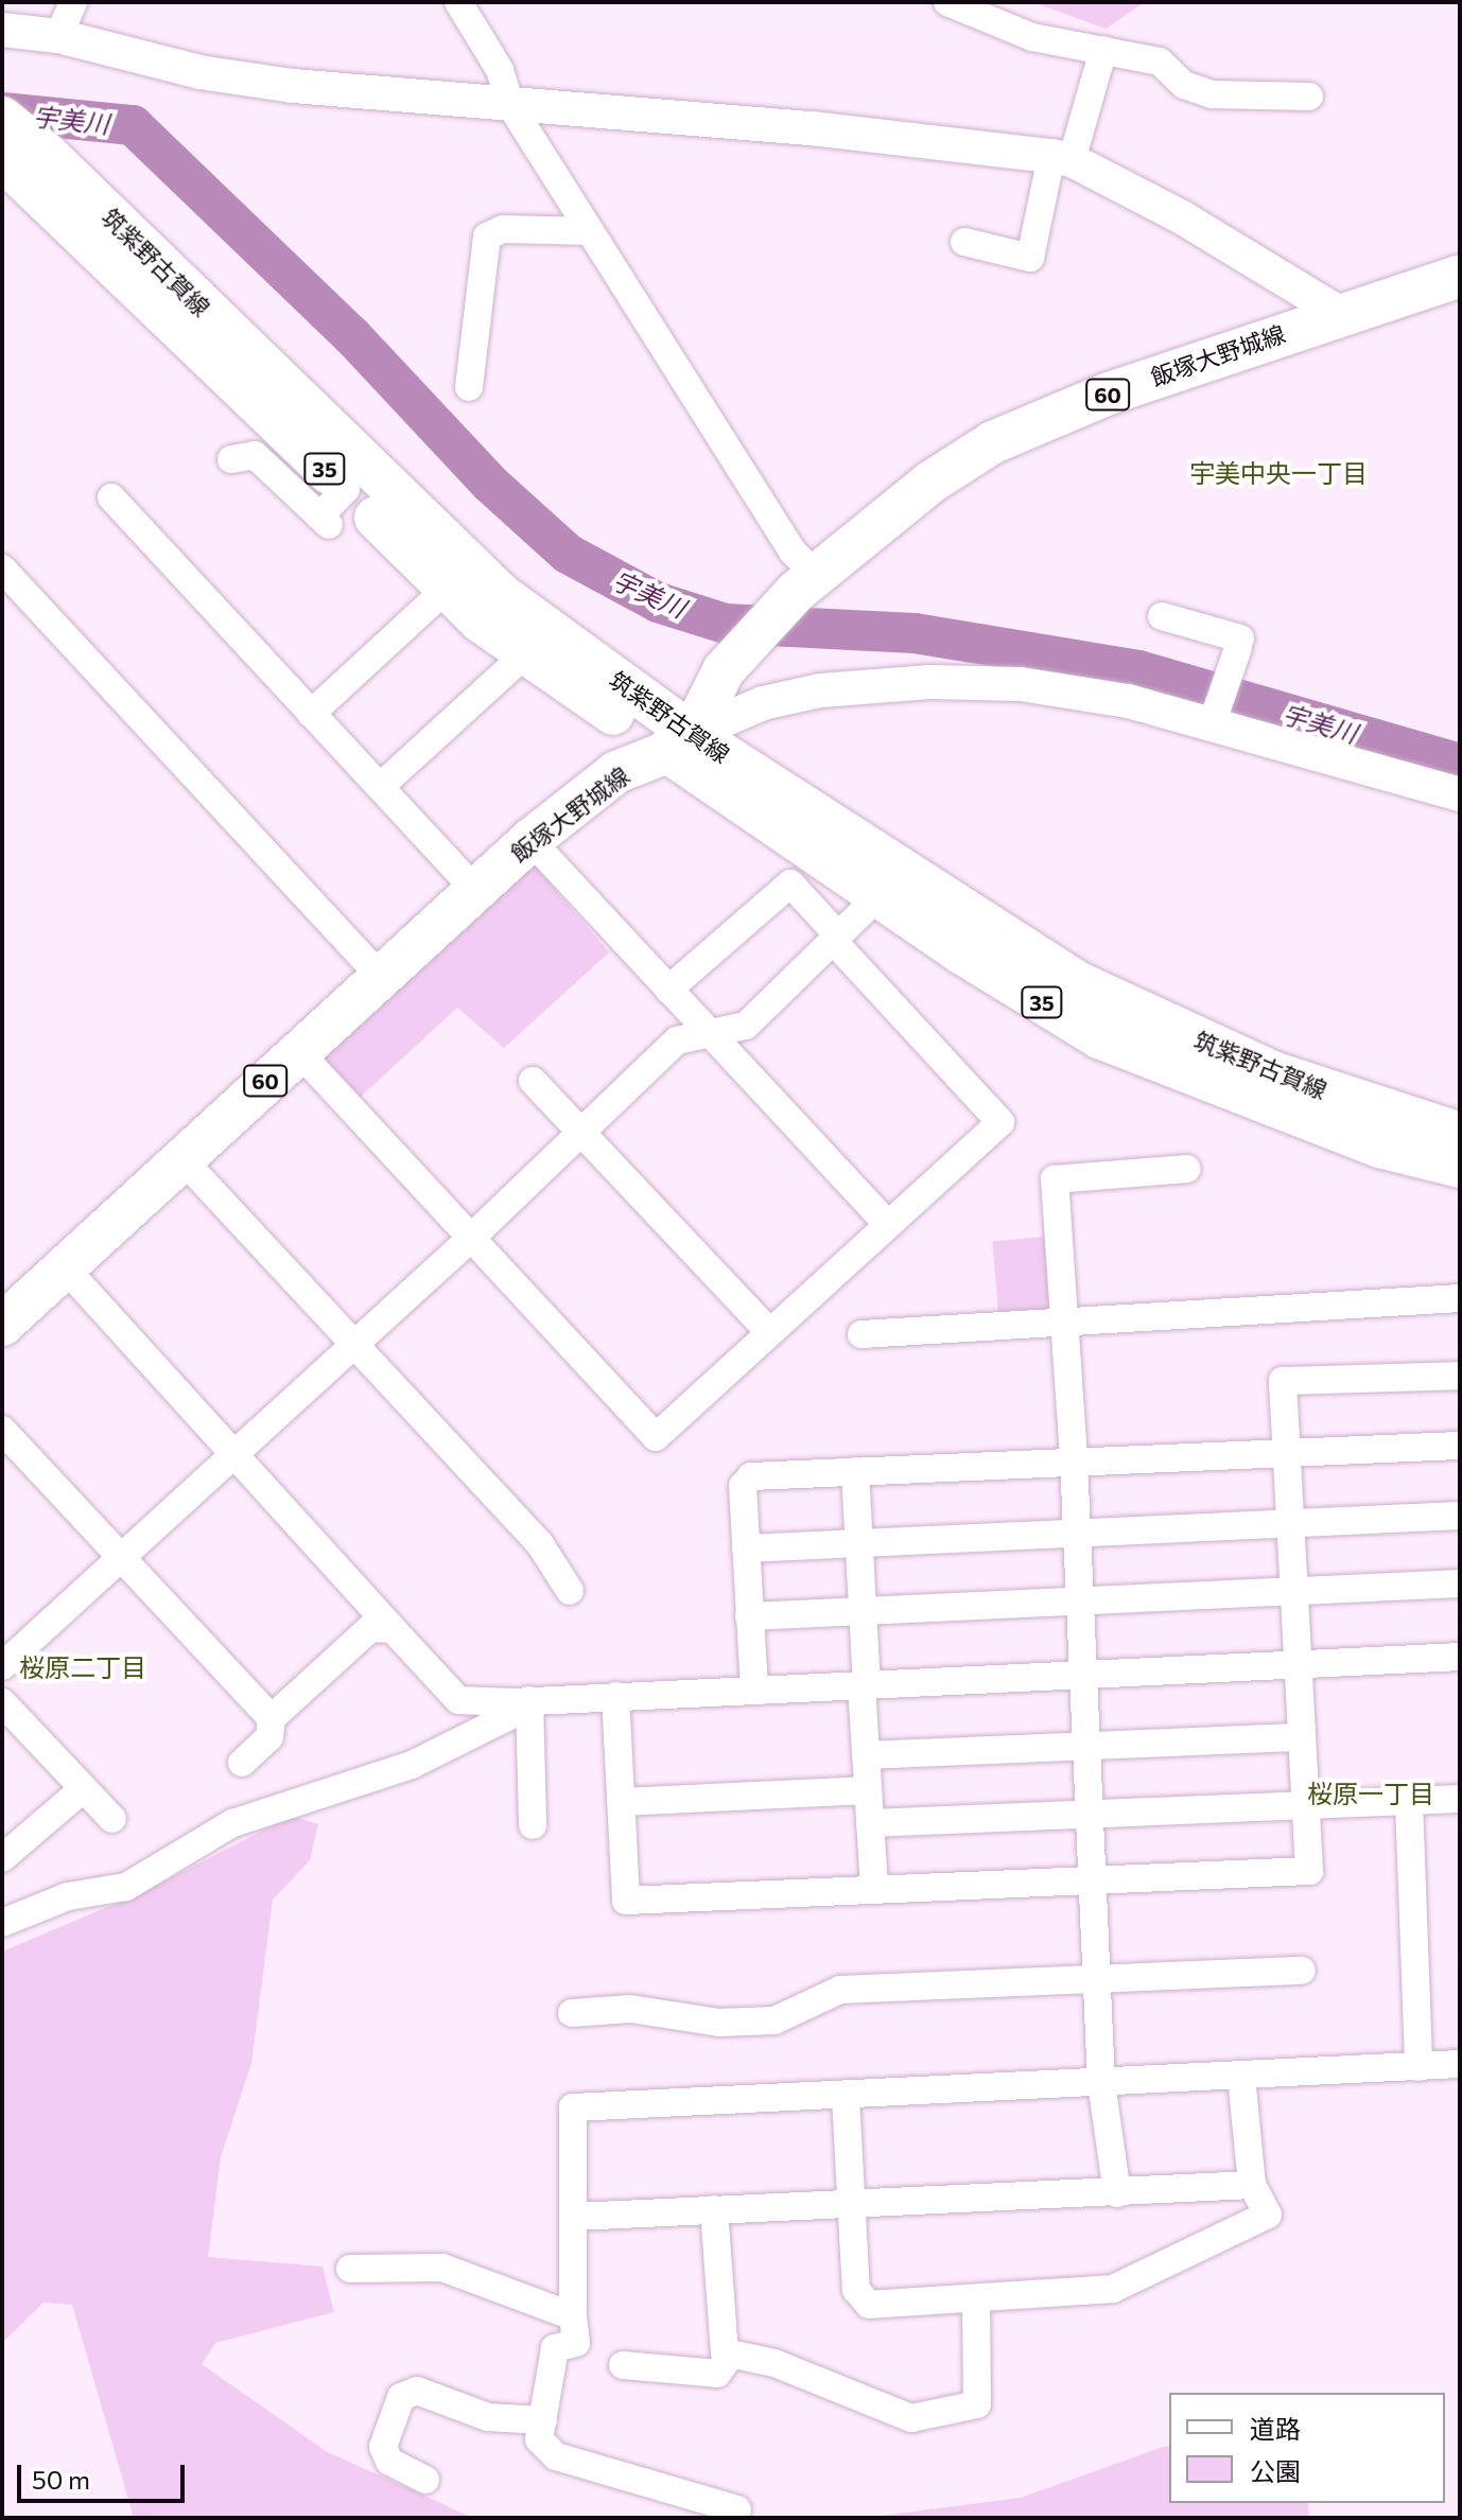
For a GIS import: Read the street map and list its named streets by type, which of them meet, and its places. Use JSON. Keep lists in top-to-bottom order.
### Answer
{
  "streets": {
    "main road": [
      "筑紫野古賀線",
      "飯塚大野城線",
      "60",
      "35"
    ]
  },
  "crossings": [
    ["筑紫野古賀線", "飯塚大野城線"]
  ],
  "districts": ["宇美中央一丁目", "桜原二丁目", "桜原一丁目"],
  "water": ["宇美川"],
  "legend": ["道路", "公園"],
  "scale_bar": "50 m"
}
